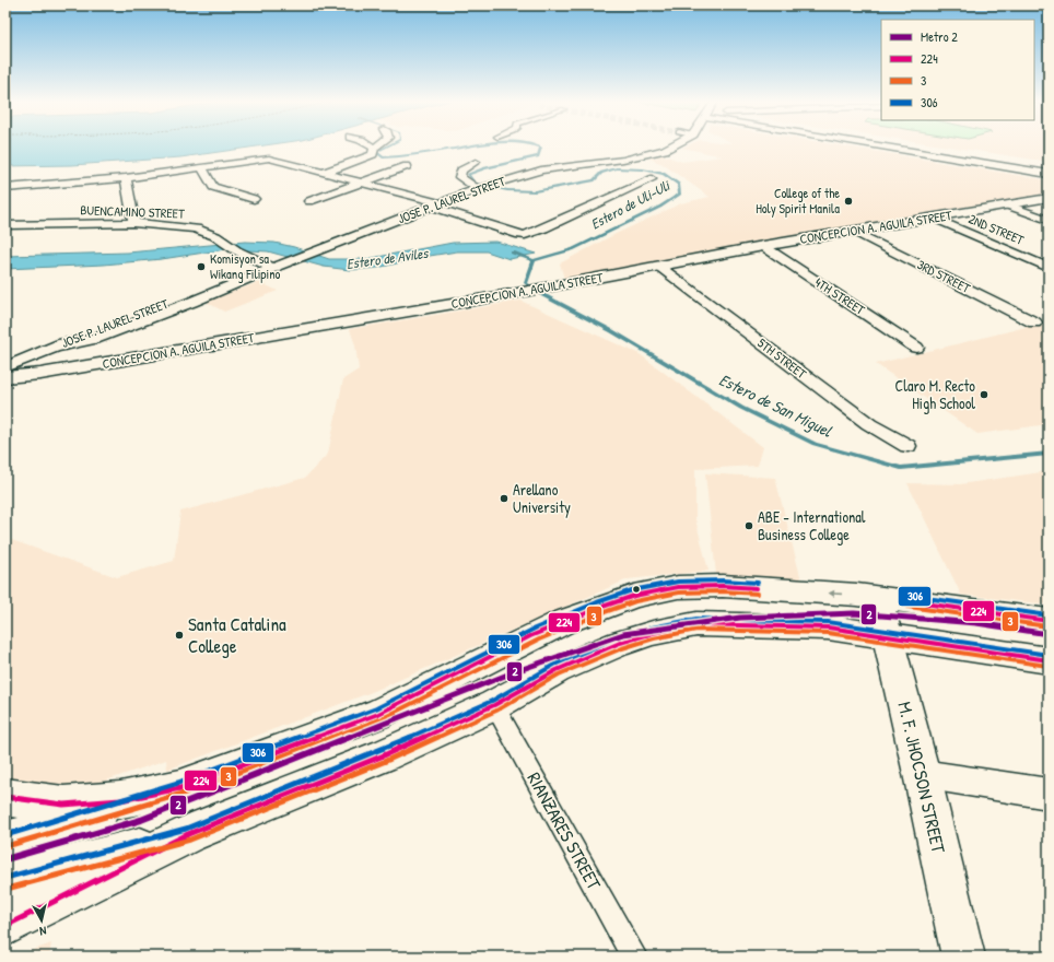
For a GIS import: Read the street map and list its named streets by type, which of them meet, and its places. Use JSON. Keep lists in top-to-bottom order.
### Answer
{
  "streets": {
    "street": [
      "JOSE P. LAUREL STREET",
      "BUENCAMINO STREET",
      "CONCEPCION A. AGUILA STREET",
      "2ND STREET",
      "3RD STREET",
      "4TH STREET",
      "5TH STREET",
      "M. F. JHOCSON STREET",
      "RIANZARES STREET"
    ]
  },
  "crossings": [
    ["JOSE P. LAUREL STREET", "BUENCAMINO STREET"],
    ["CONCEPCION A. AGUILA STREET", "2ND STREET"],
    ["CONCEPCION A. AGUILA STREET", "3RD STREET"],
    ["CONCEPCION A. AGUILA STREET", "4TH STREET"],
    ["CONCEPCION A. AGUILA STREET", "5TH STREET"]
  ],
  "water": ["Estero de Uli-Uli", "Estero de Aviles", "Estero de San Miguel"],
  "places": [
    "College of the Holy Spirit Manila",
    "Komisyon sa Wikang Filipino",
    "Claro M. Recto High School",
    "Arellano University",
    "ABE - International Business College",
    "Santa Catalina College"
  ],
  "lines": [
    "transit line 306",
    "transit line 224",
    "transit line 3",
    "metro line 2"
  ],
  "legend": [
    "Metro 2",
    "224",
    "3",
    "306"
  ],
  "north": "bottom"
}
